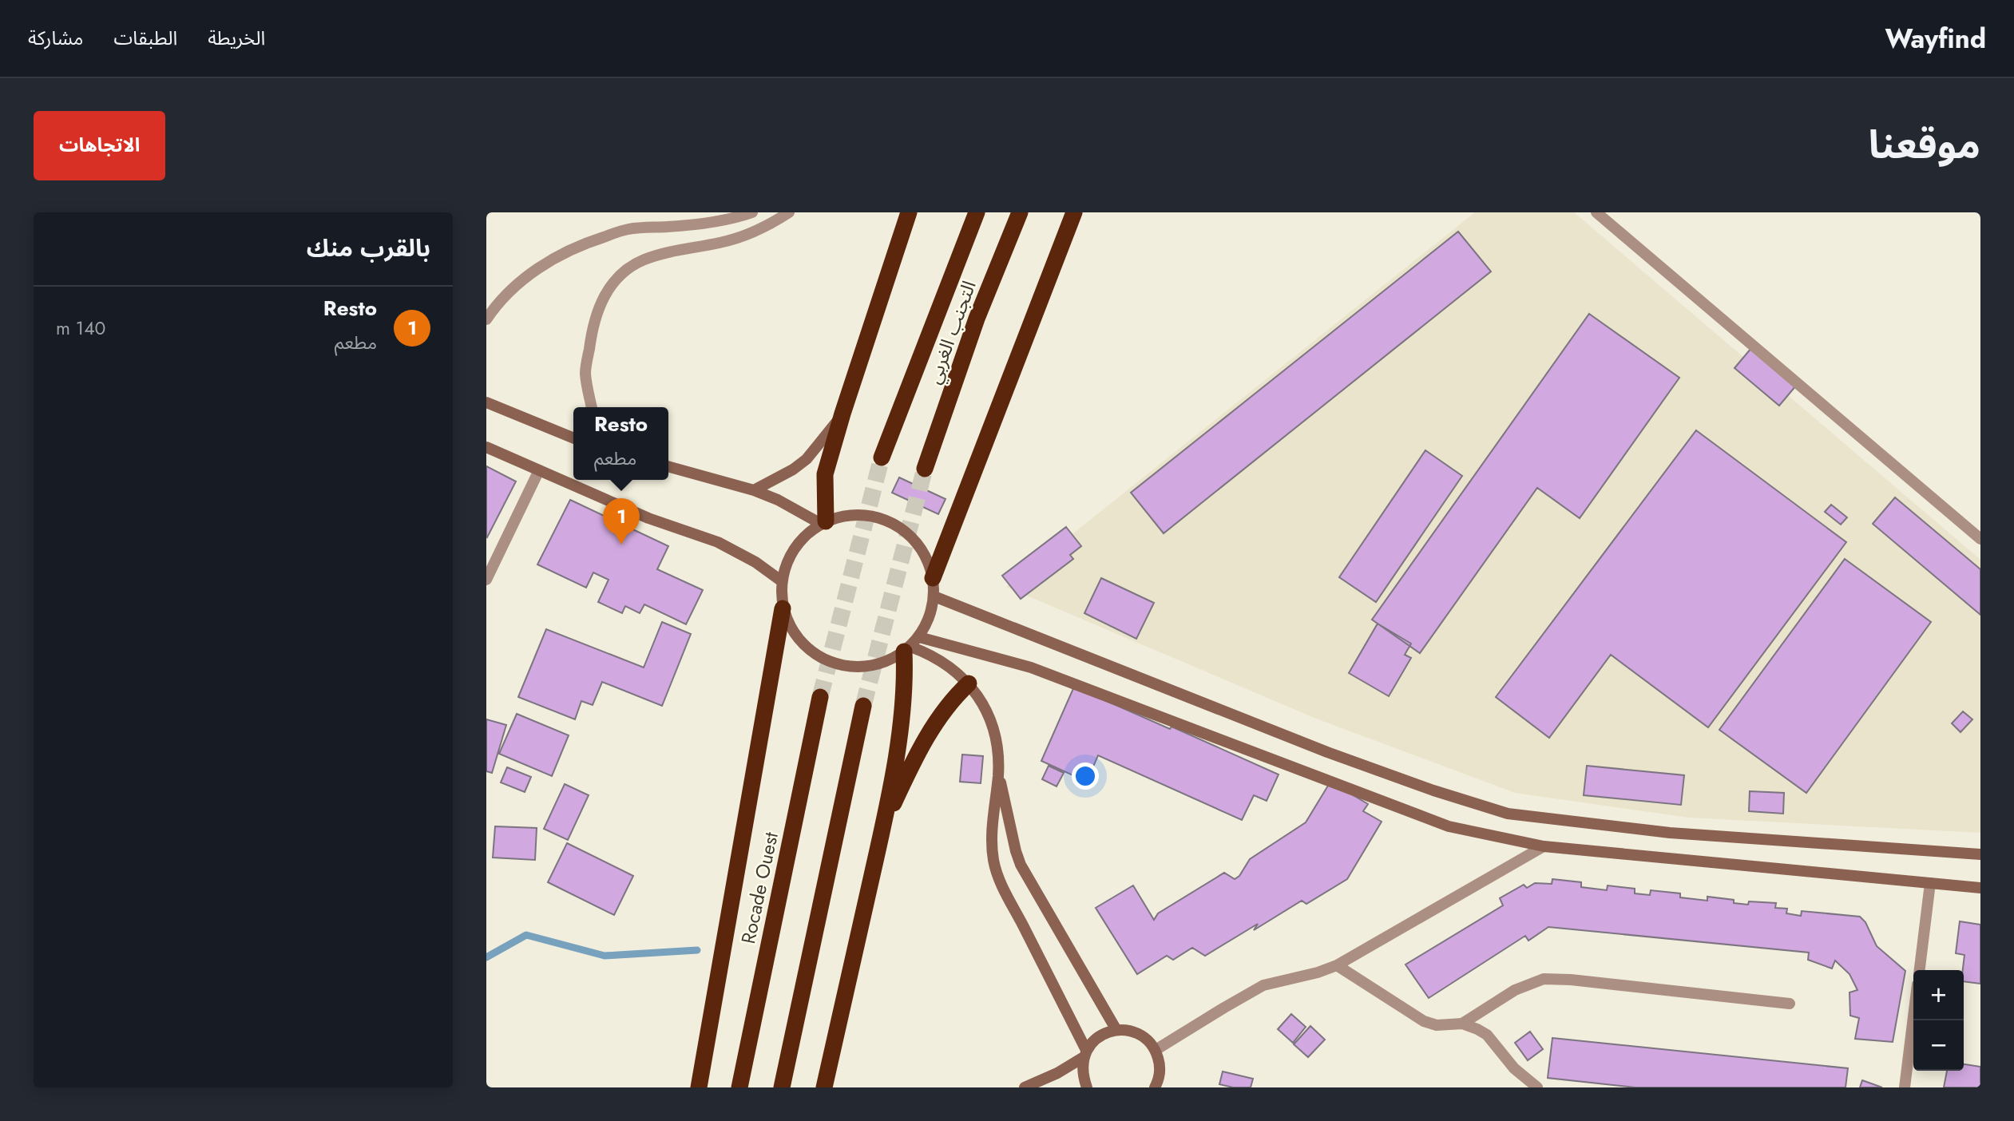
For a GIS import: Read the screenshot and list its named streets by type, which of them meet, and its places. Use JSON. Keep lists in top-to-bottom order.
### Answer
{
  "streets": {
    "highway": ["التجنب الغربي", "Rocade Ouest"]
  },
  "page": {
    "header": "Wayfind",
    "nav": ["الخريطة", "الطبقات", "مشاركة"],
    "title": "موقعنا",
    "buttons": "الاتجاهات",
    "heading": "بالقرب منك",
    "list": [
      {
        "mark": "1",
        "name": "Resto",
        "note": "مطعم",
        "value": "140 m"
      }
    ],
    "popup": ["Resto", "مطعم"],
    "pins": "1",
    "map_buttons": ["+", "−"]
  }
}
